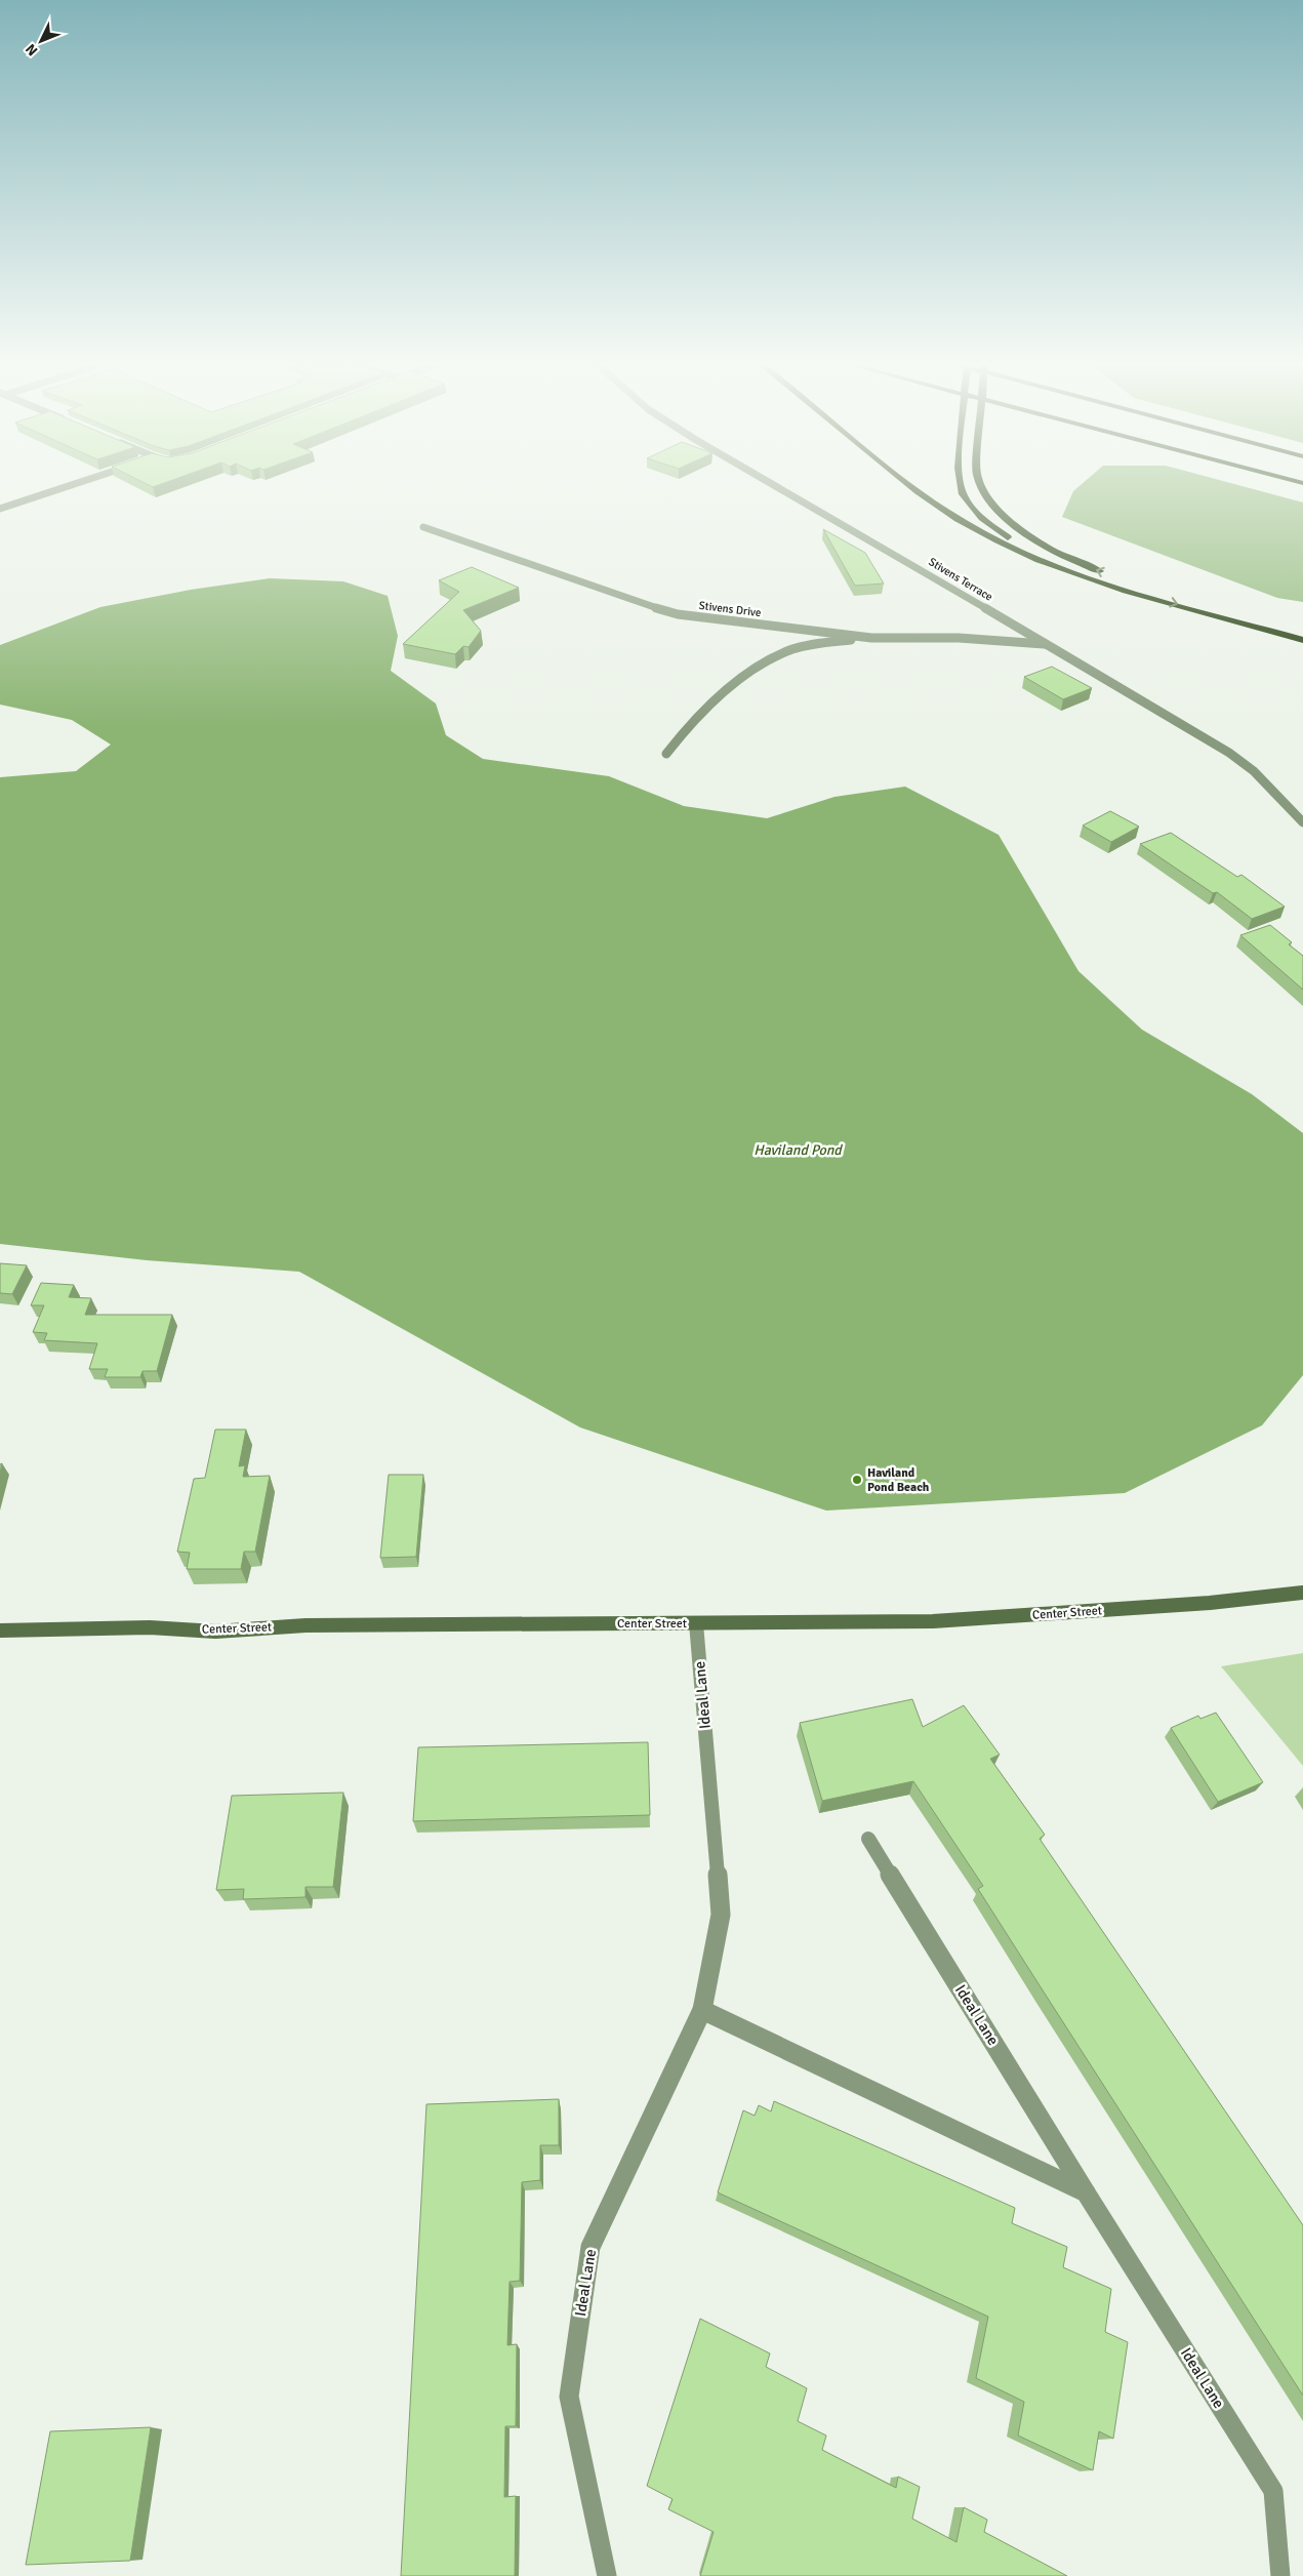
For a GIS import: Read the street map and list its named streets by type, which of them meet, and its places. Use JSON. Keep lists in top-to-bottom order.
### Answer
{
  "streets": {
    "main road": ["Center Street"],
    "street": ["Stivens Terrace", "Stivens Drive", "Ideal Lane"]
  },
  "crossings": [
    ["Stivens Terrace", "Stivens Drive"],
    ["Center Street", "Ideal Lane"]
  ],
  "water": ["Haviland Pond"],
  "places": ["Haviland Pond Beach"],
  "north": "bottom left"
}
